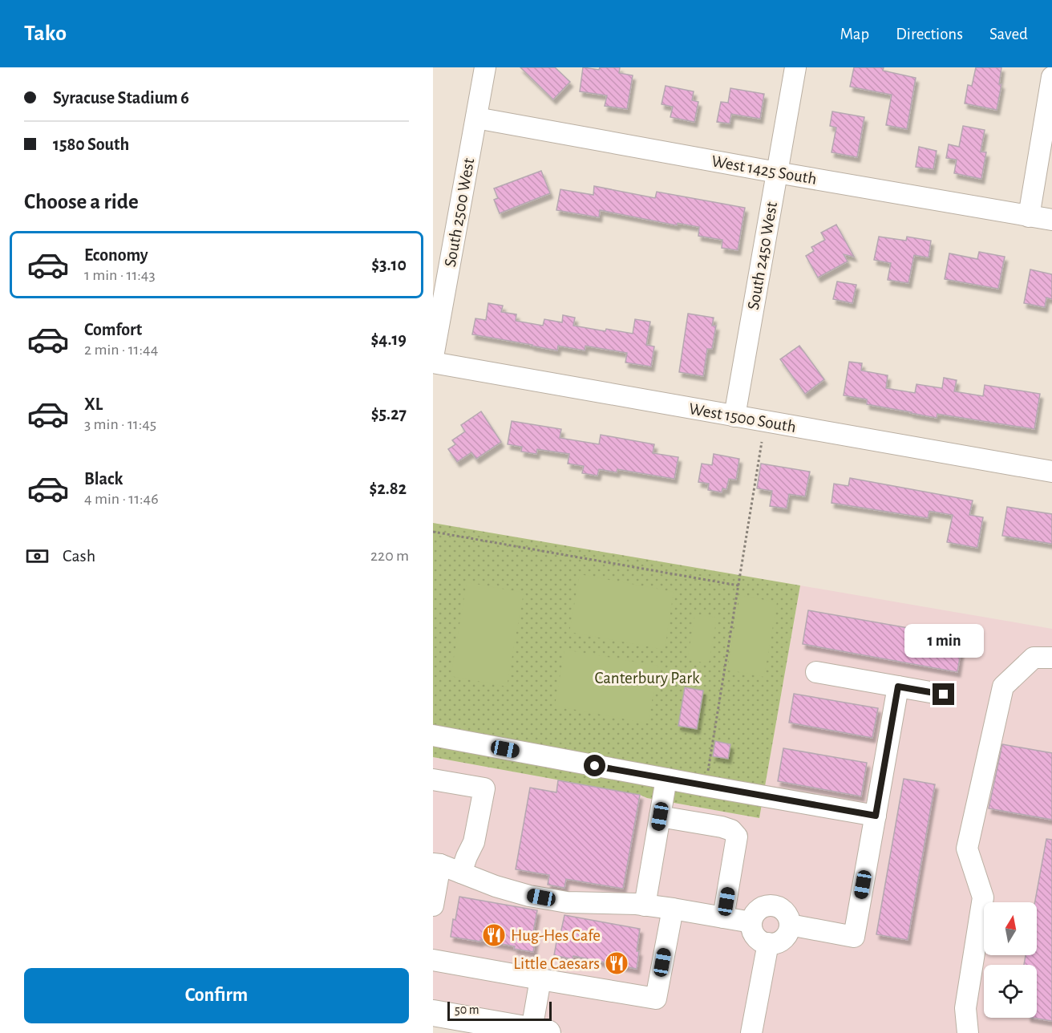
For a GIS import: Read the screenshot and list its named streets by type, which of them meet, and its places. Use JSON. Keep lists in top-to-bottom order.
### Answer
{
  "streets": {
    "street": [
      "West 1425 South",
      "South 2500 West",
      "South 2450 West",
      "West 1500 South"
    ]
  },
  "crossings": [
    ["West 1425 South", "South 2500 West"],
    ["West 1425 South", "South 2450 West"],
    ["South 2450 West", "West 1500 South"]
  ],
  "parks": ["Canterbury Park"],
  "places": {
    "restaurant": ["Hug-Hes Cafe", "Little Caesars"]
  },
  "scale_bar": "50 m",
  "north": "top",
  "page": {
    "header": "Tako",
    "nav": ["Map", "Directions", "Saved"],
    "banner": ["Syracuse Stadium 6", "1580 South"],
    "heading": "Choose a ride",
    "list": [
      {
        "name": "Economy",
        "note": "1 min · 11:43",
        "value": "$3.10"
      },
      {
        "name": "Comfort",
        "note": "2 min · 11:44",
        "value": "$4.19"
      },
      {
        "name": "XL",
        "note": "3 min · 11:45",
        "value": "$5.27"
      },
      {
        "name": "Black",
        "note": "4 min · 11:46",
        "value": "$2.82"
      }
    ],
    "pay": ["Cash", "220 m"],
    "bubble": "1 min",
    "buttons": "Confirm",
    "scale": "50 m"
  }
}
